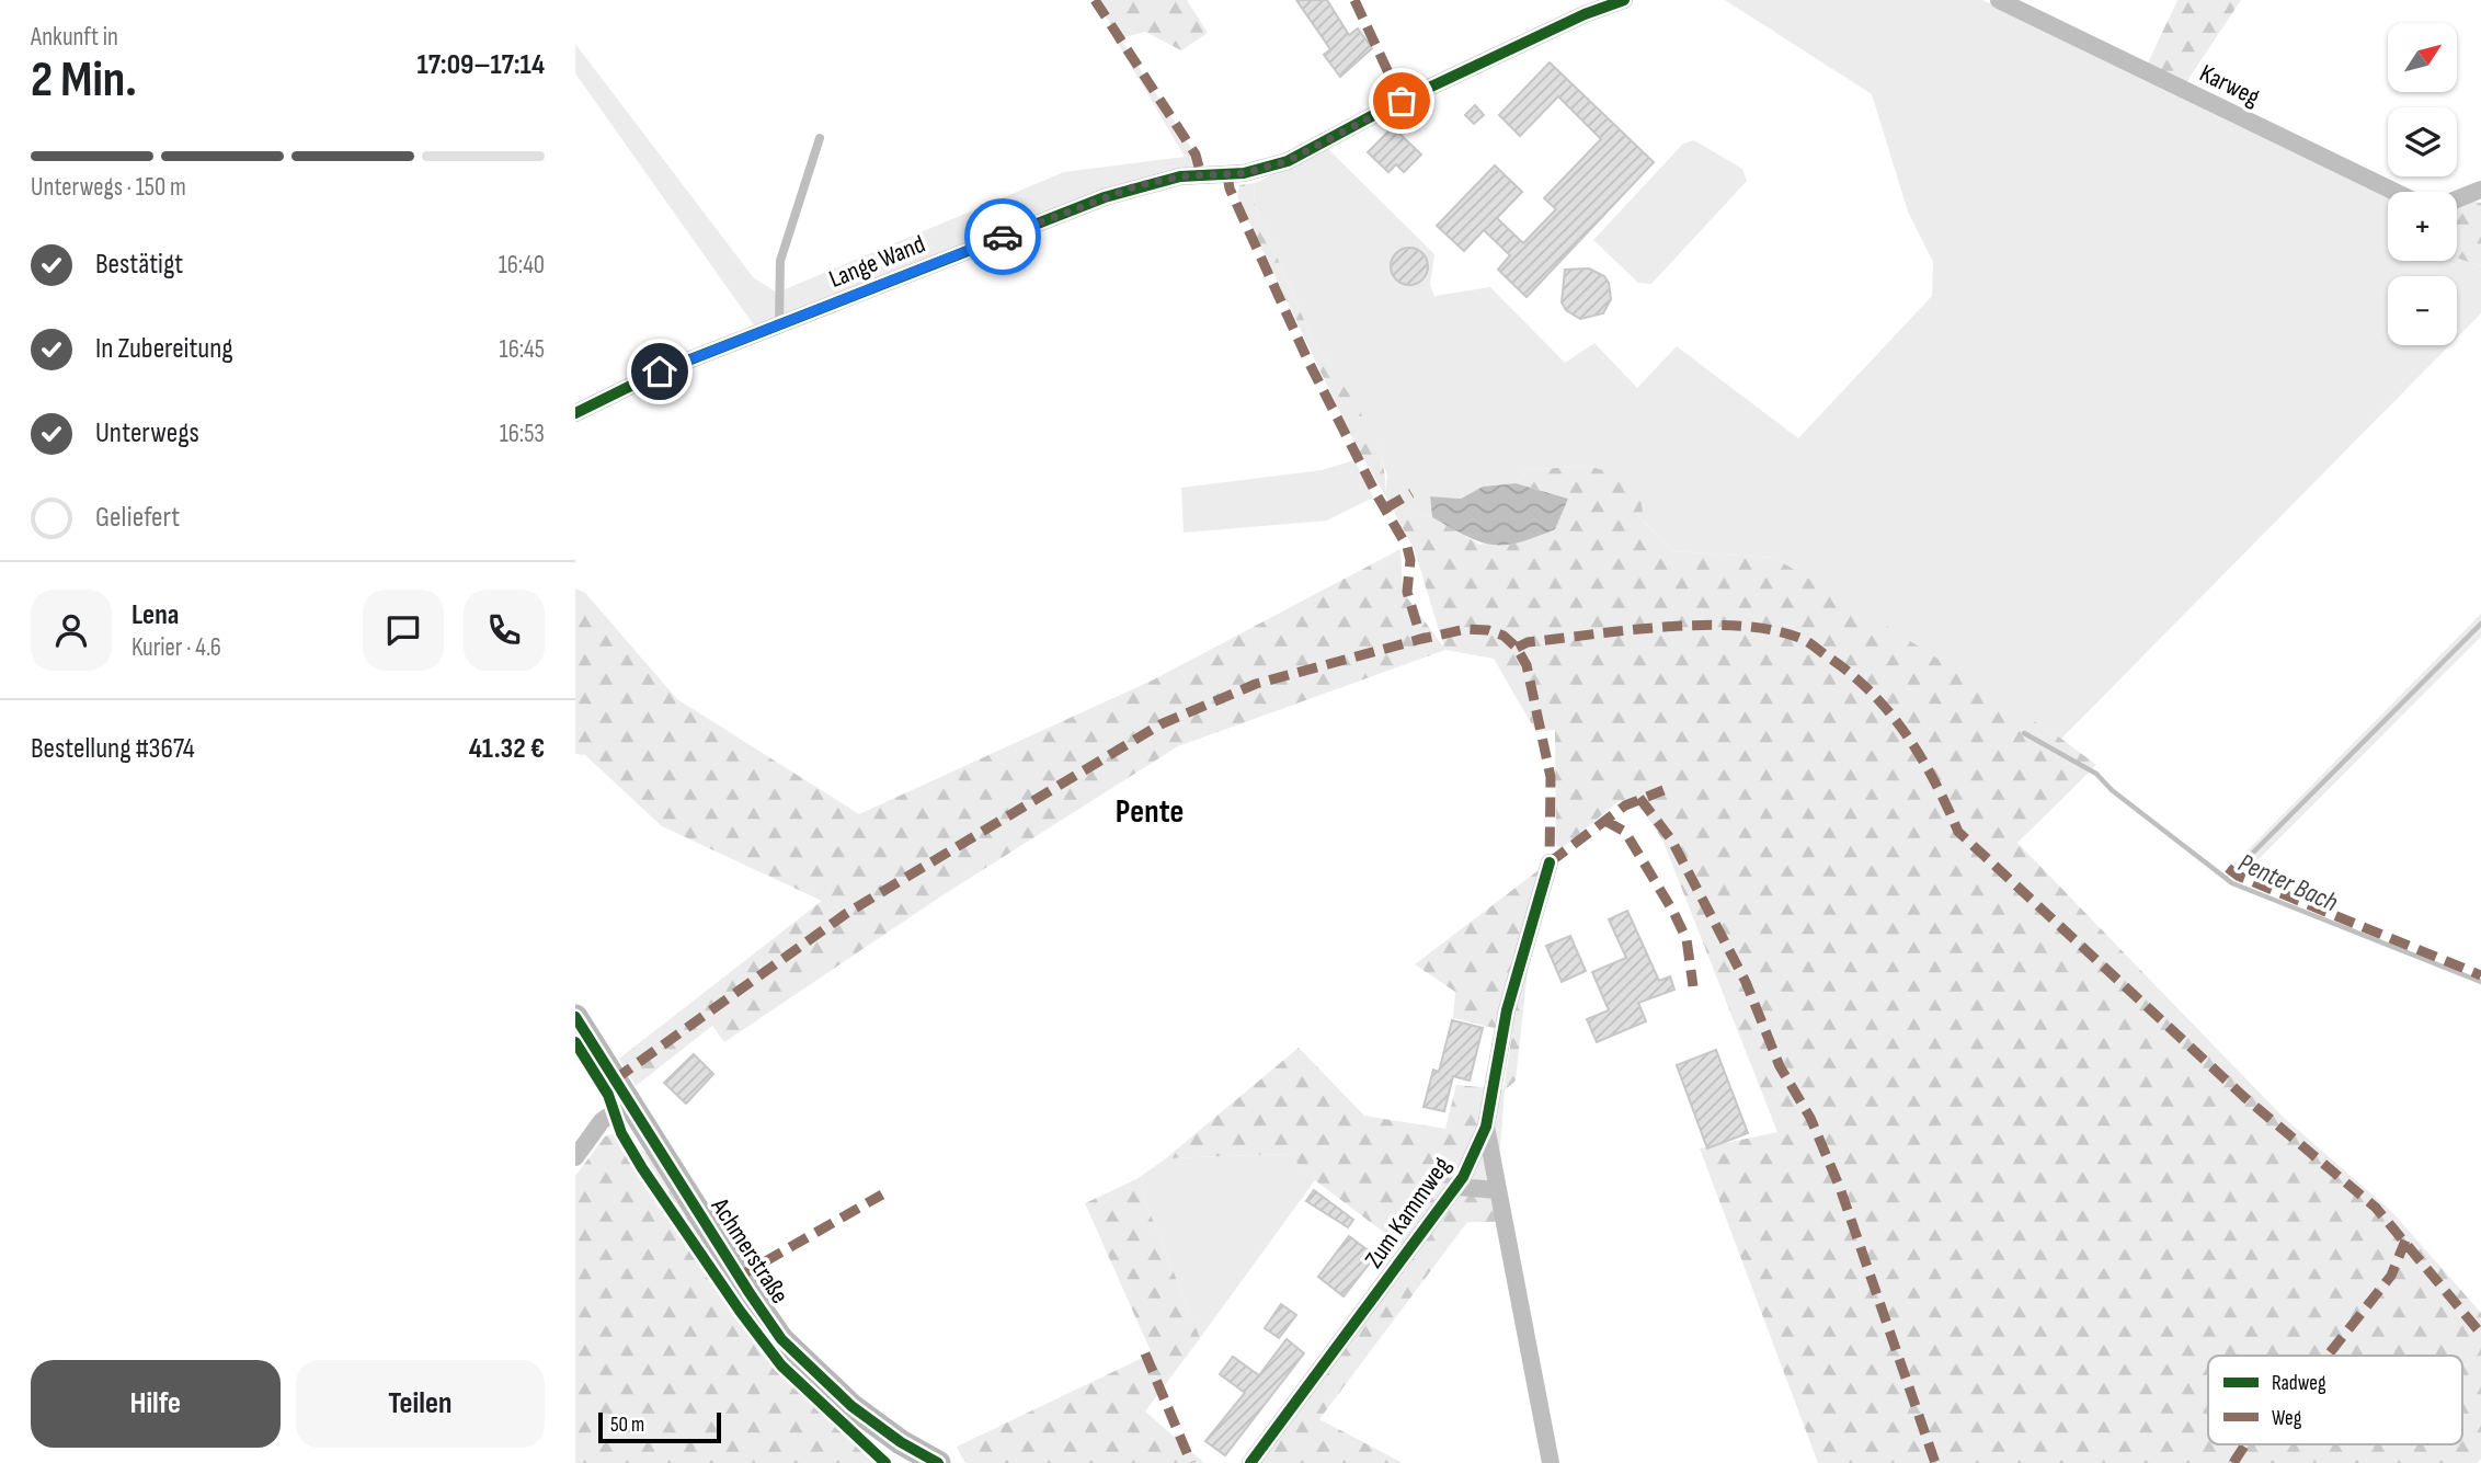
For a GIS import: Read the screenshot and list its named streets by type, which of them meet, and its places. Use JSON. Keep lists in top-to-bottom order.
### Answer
{
  "streets": {
    "street": [
      "Karweg",
      "Lange Wand",
      "Zum Kammweg",
      "Achmerstraße"
    ]
  },
  "districts": ["Pente"],
  "water": ["Penter Bach"],
  "legend": ["Radweg", "Weg"],
  "scale_bar": "50 m",
  "north": "top right",
  "page": {
    "heading": ["2 Min.", "Ankunft in", "17:09–17:14"],
    "panel": [
      "Lena",
      "Kurier · 4.6",
      "Bestellung #3674",
      "41.32 €"
    ],
    "map_buttons": ["+", "−"],
    "bar": "Unterwegs · 150 m",
    "list": [
      ["Bestätigt", "16:40"],
      ["In Zubereitung", "16:45"],
      ["Unterwegs", "16:53"],
      "Geliefert"
    ],
    "buttons": ["Hilfe", "Teilen"],
    "scale": "50 m"
  }
}
